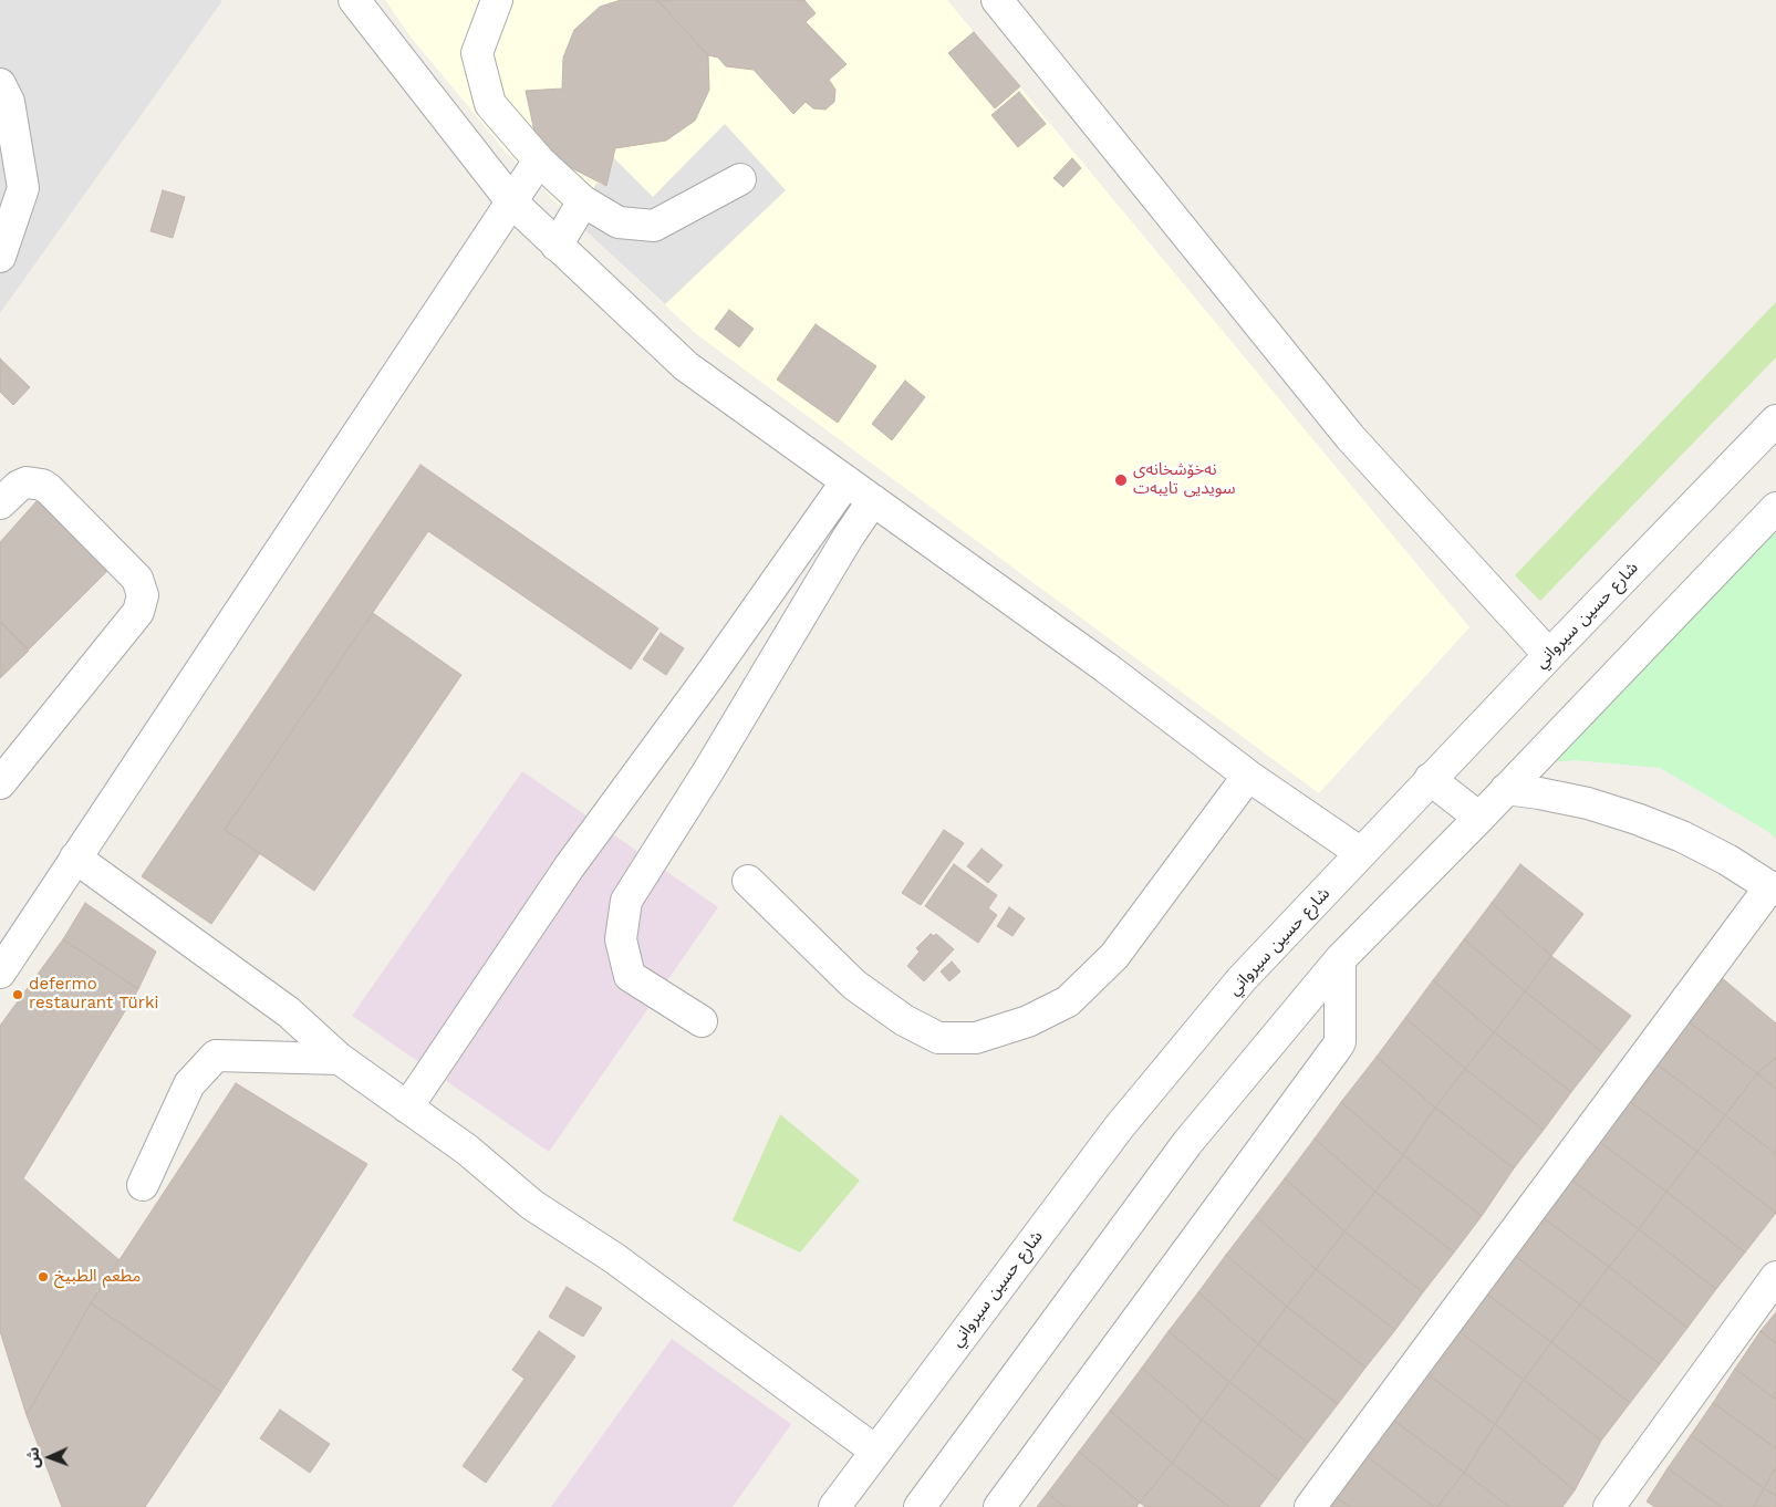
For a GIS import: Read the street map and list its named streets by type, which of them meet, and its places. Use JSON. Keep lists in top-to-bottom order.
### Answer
{
  "streets": {
    "street": ["شارع حسين سيرواني"]
  },
  "places": ["نەخۆشخانەی سویدیی تایبەت", "defermo restaurant Türki", "مطعم الطبيخ"],
  "north": "left"
}
